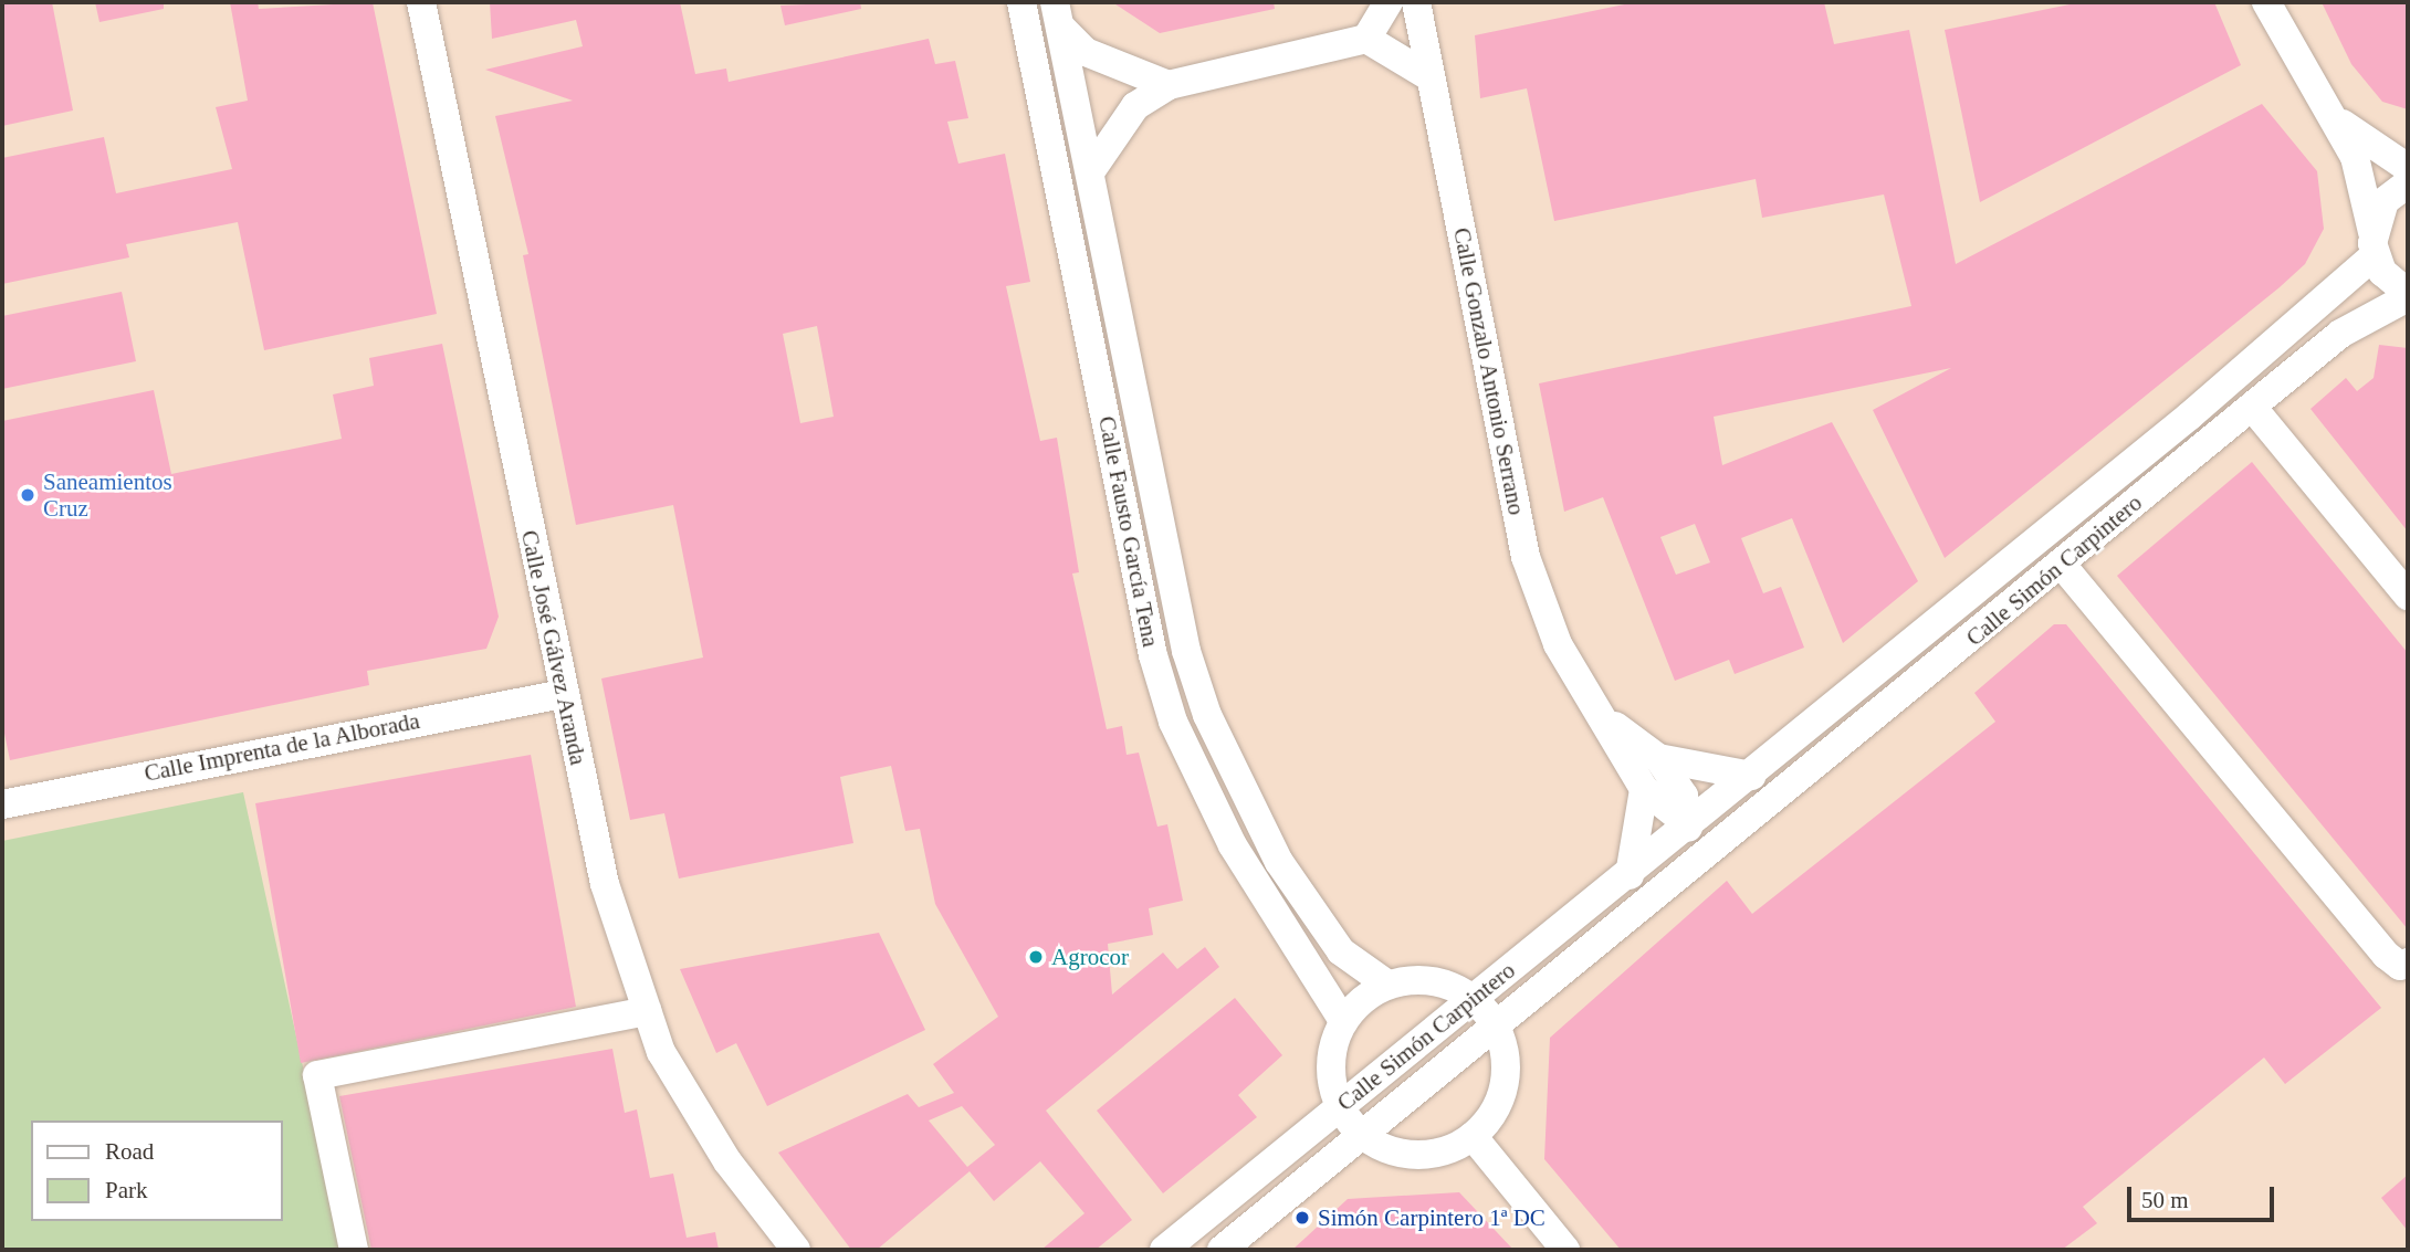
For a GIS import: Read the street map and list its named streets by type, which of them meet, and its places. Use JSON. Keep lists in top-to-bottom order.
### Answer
{
  "streets": {
    "street": [
      "Calle Gonzalo Antonio Serrano",
      "Calle Fausto García Tena",
      "Calle Simón Carpintero",
      "Calle José Gálvez Aranda",
      "Calle Imprenta de la Alborada"
    ]
  },
  "crossings": [
    ["Calle Gonzalo Antonio Serrano", "Calle Simón Carpintero"],
    ["Calle José Gálvez Aranda", "Calle Imprenta de la Alborada"]
  ],
  "places": ["Saneamientos Cruz", "Agrocor", "Simón Carpintero 1ª DC"],
  "legend": ["Road", "Park"],
  "scale_bar": "50 m"
}
